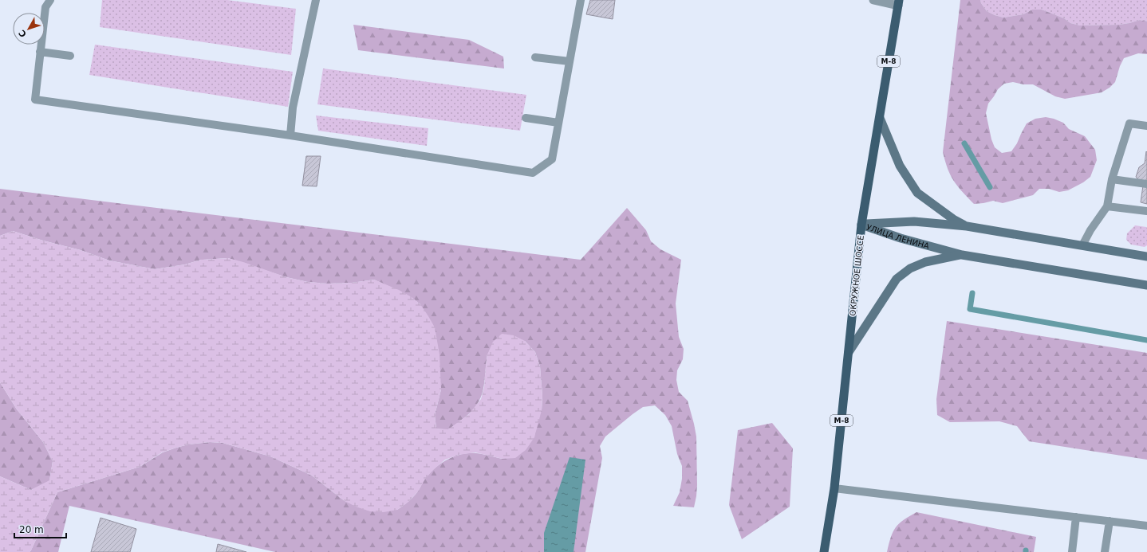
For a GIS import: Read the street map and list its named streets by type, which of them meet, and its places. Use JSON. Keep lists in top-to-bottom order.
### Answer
{
  "streets": {
    "main road": ["М-8", "УЛИЦА ЛЕНИНА", "ОКРУЖНОЕ ШОССЕ"]
  },
  "crossings": [
    ["УЛИЦА ЛЕНИНА", "ОКРУЖНОЕ ШОССЕ"]
  ],
  "scale_bar": "20 m",
  "north": "bottom left"
}
